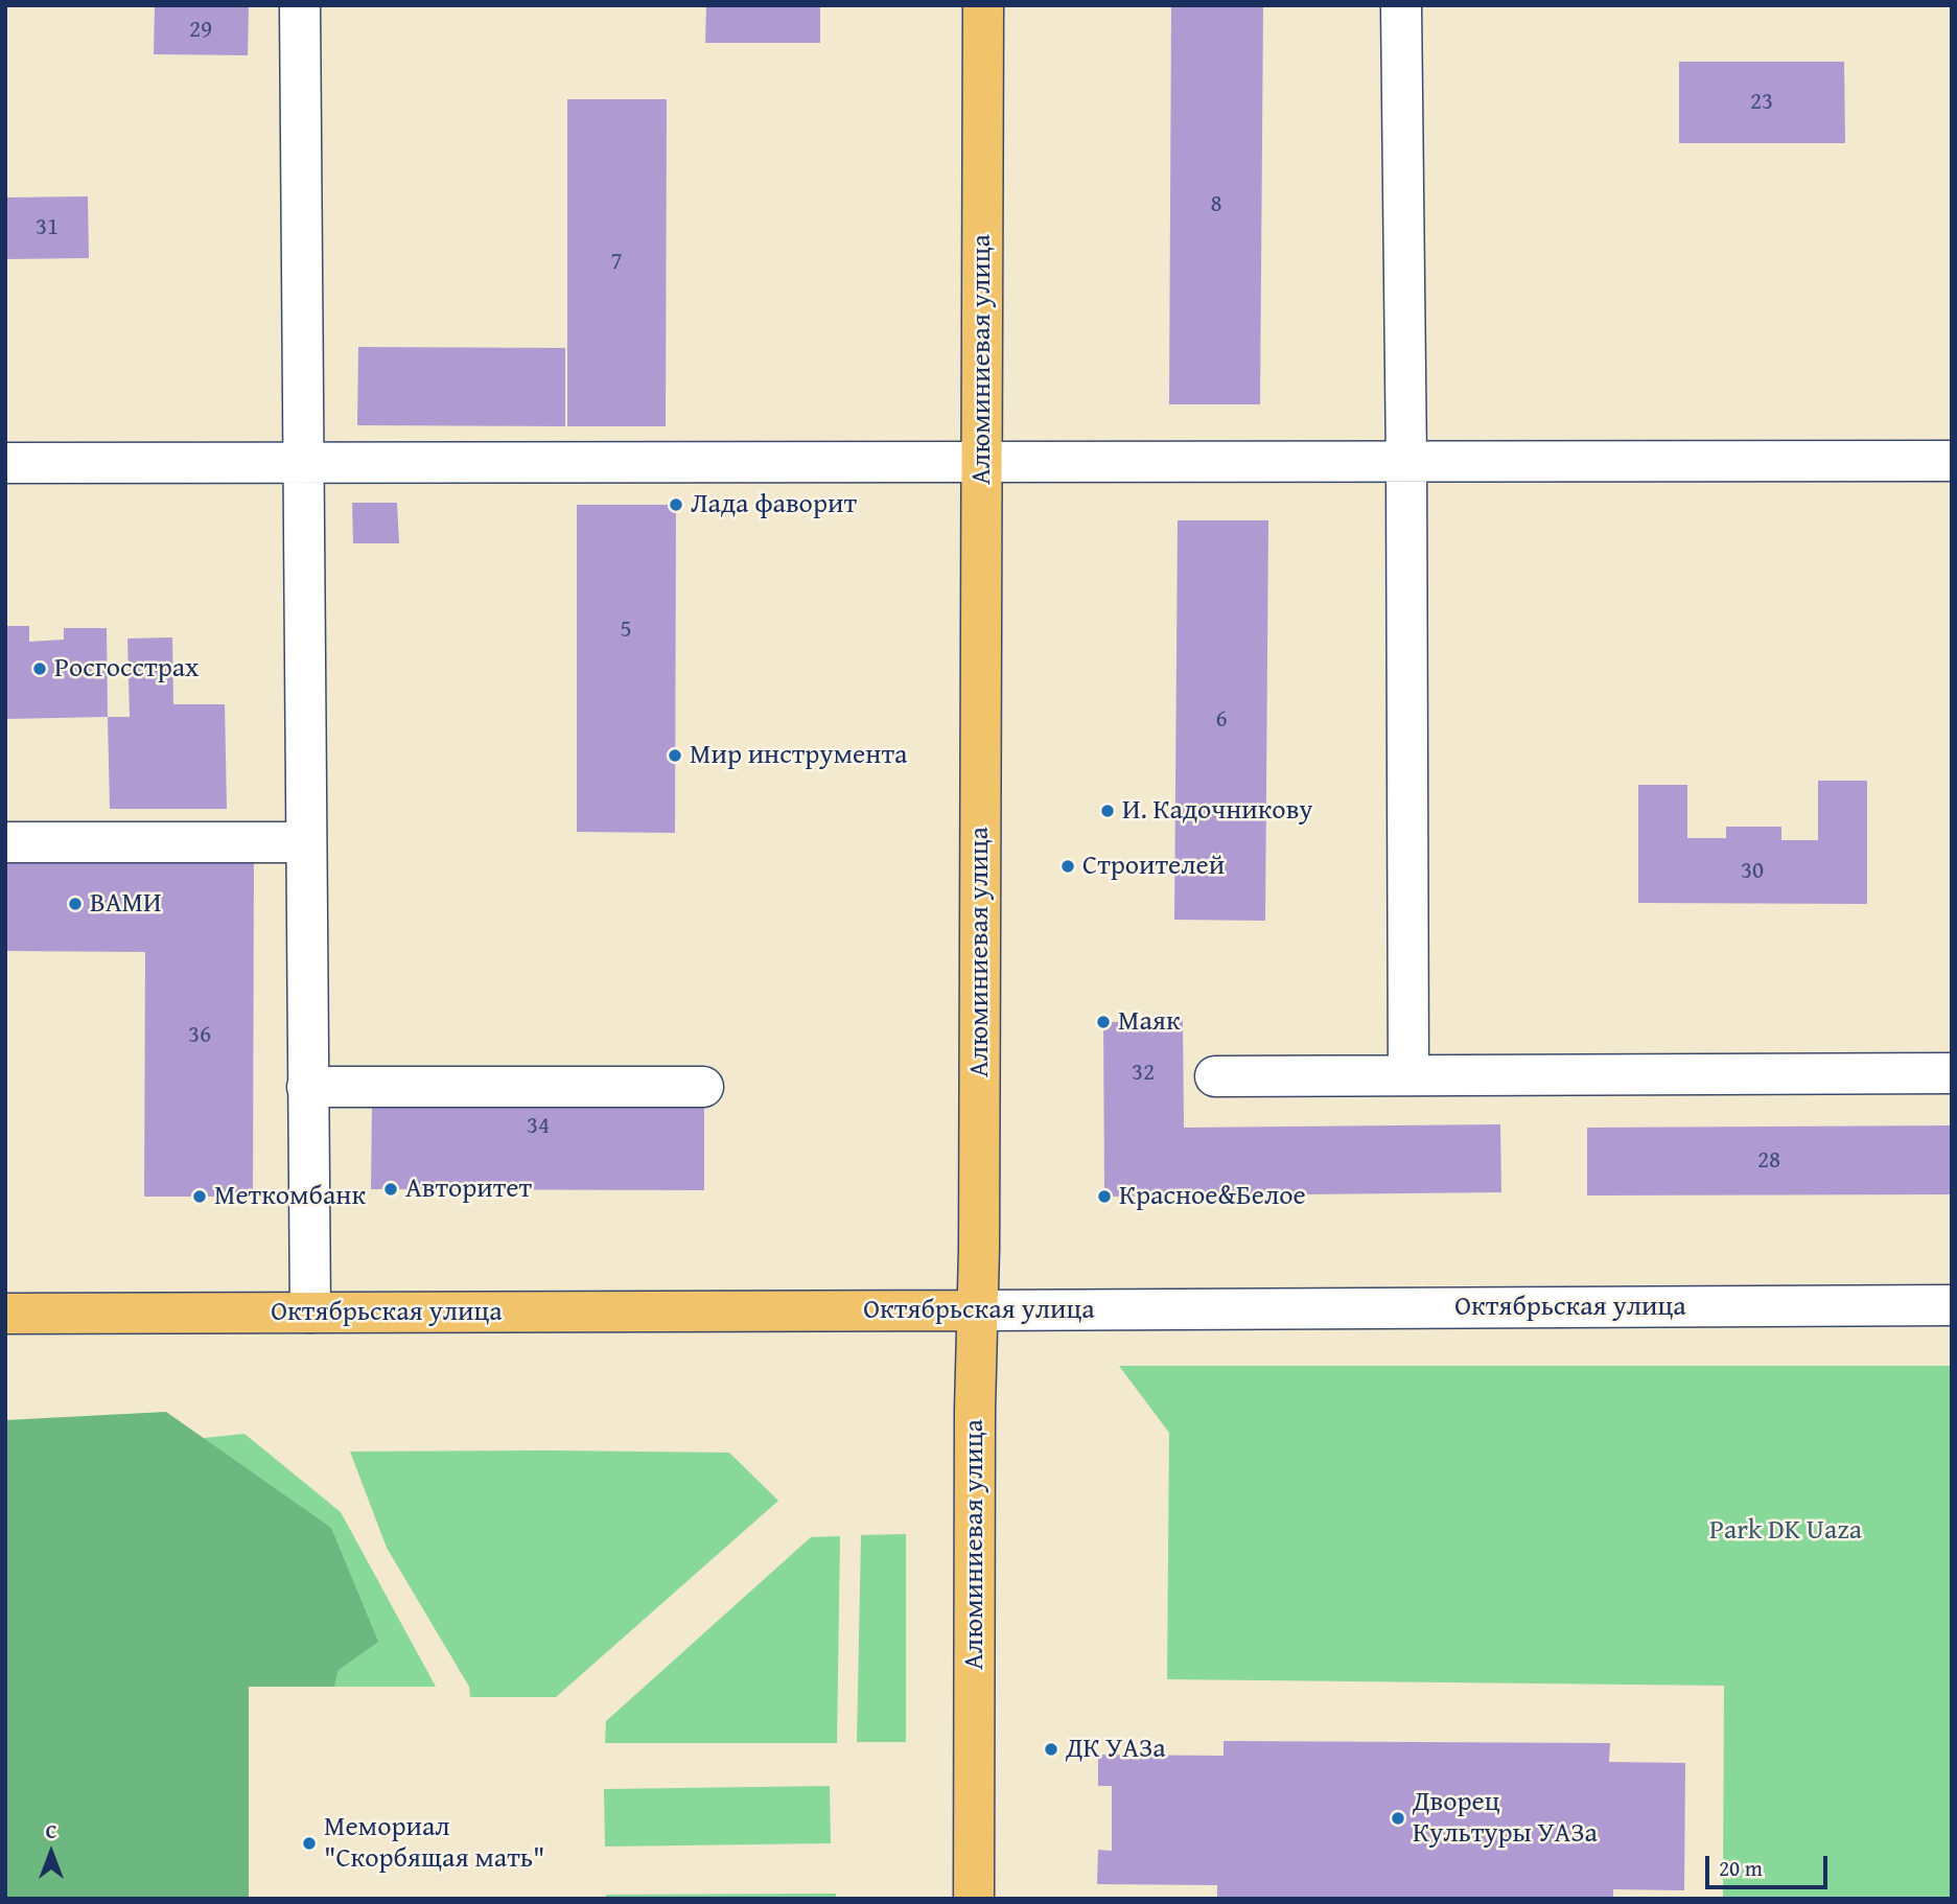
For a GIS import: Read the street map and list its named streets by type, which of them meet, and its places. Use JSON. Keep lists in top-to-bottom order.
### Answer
{
  "streets": {
    "main road": ["Алюминиевая улица", "Октябрьская улица"]
  },
  "crossings": [
    ["Алюминиевая улица", "Октябрьская улица"]
  ],
  "parks": ["Park DK Uaza"],
  "places": [
    "Лада фаворит",
    "Росгосстрах",
    "Мир инструмента",
    "И. Кадочникову",
    "Строителей",
    "ВАМИ",
    "Маяк",
    "Авторитет",
    "Меткомбанк",
    "Красное&Белое",
    "ДК УАЗа",
    "Дворец Культуры УАЗа",
    "Мемориал \"Скорбящая мать\""
  ],
  "house_numbers": [
    "29",
    "23",
    "8",
    "31",
    "7",
    "5",
    "6",
    "30",
    "36",
    "32",
    "34",
    "28"
  ],
  "scale_bar": "20 m",
  "north": "top"
}
